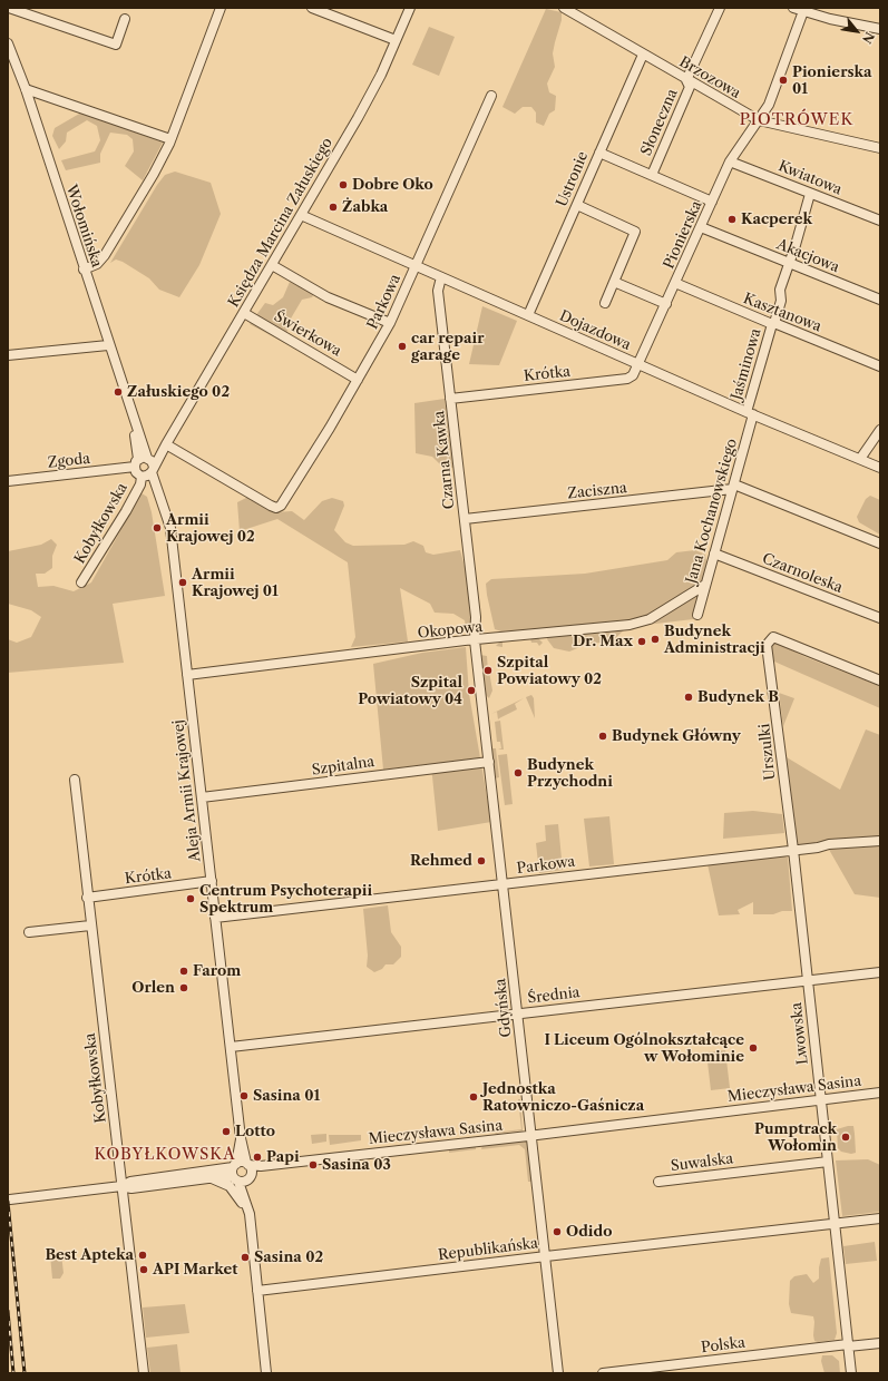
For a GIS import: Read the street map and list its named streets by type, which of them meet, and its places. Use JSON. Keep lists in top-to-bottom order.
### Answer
{
  "streets": {
    "street": [
      "Brzozowa",
      "Słoneczna",
      "Kwiatowa",
      "Ustronie",
      "Księdza Marcina Załuskiego",
      "Wołomińska",
      "Pionierska",
      "Akacjowa",
      "Parkowa",
      "Kasztanowa",
      "Dojazdowa",
      "Świerkowa",
      "Jaśminowa",
      "Krótka",
      "Czarna Kawka",
      "Zgoda",
      "Zaciszna",
      "Jana Kochanowskiego",
      "Kobyłkowska",
      "Czarnoleska",
      "Okopowa",
      "Urszulki",
      "Szpitalna",
      "Aleja Armii Krajowej",
      "Średnia",
      "Gdyńska",
      "Lwowska",
      "Mieczysława Sasina",
      "Suwalska",
      "Republikańska",
      "Polska"
    ]
  },
  "crossings": [
    ["Brzozowa", "Słoneczna"],
    ["Brzozowa", "Ustronie"],
    ["Brzozowa", "Pionierska"],
    ["Kwiatowa", "Pionierska"],
    ["Kwiatowa", "Jaśminowa"],
    ["Ustronie", "Dojazdowa"],
    ["Księdza Marcina Załuskiego", "Wołomińska"],
    ["Księdza Marcina Załuskiego", "Parkowa"],
    ["Księdza Marcina Załuskiego", "Dojazdowa"],
    ["Księdza Marcina Załuskiego", "Świerkowa"],
    ["Księdza Marcina Załuskiego", "Zgoda"],
    ["Księdza Marcina Załuskiego", "Kobyłkowska"],
    ["Księdza Marcina Załuskiego", "Aleja Armii Krajowej"],
    ["Wołomińska", "Zgoda"],
    ["Wołomińska", "Kobyłkowska"],
    ["Wołomińska", "Aleja Armii Krajowej"],
    ["Pionierska", "Akacjowa"],
    ["Pionierska", "Kasztanowa"],
    ["Pionierska", "Dojazdowa"],
    ["Pionierska", "Krótka"],
    ["Akacjowa", "Jaśminowa"],
    ["Parkowa", "Dojazdowa"],
    ["Parkowa", "Świerkowa"],
    ["Parkowa", "Urszulki"],
    ["Parkowa", "Aleja Armii Krajowej"],
    ["Parkowa", "Gdyńska"],
    ["Parkowa", "Lwowska"],
    ["Kasztanowa", "Jaśminowa"],
    ["Dojazdowa", "Jaśminowa"],
    ["Dojazdowa", "Krótka"],
    ["Dojazdowa", "Czarna Kawka"],
    ["Dojazdowa", "Jana Kochanowskiego"],
    ["Jaśminowa", "Jana Kochanowskiego"],
    ["Krótka", "Czarna Kawka"],
    ["Krótka", "Kobyłkowska"],
    ["Krótka", "Aleja Armii Krajowej"],
    ["Czarna Kawka", "Zaciszna"],
    ["Czarna Kawka", "Okopowa"],
    ["Czarna Kawka", "Gdyńska"],
    ["Zgoda", "Kobyłkowska"],
    ["Zgoda", "Aleja Armii Krajowej"],
    ["Zaciszna", "Jana Kochanowskiego"],
    ["Jana Kochanowskiego", "Czarnoleska"],
    ["Jana Kochanowskiego", "Okopowa"],
    ["Kobyłkowska", "Aleja Armii Krajowej"],
    ["Kobyłkowska", "Mieczysława Sasina"],
    ["Okopowa", "Aleja Armii Krajowej"],
    ["Okopowa", "Gdyńska"],
    ["Urszulki", "Lwowska"],
    ["Szpitalna", "Aleja Armii Krajowej"],
    ["Szpitalna", "Gdyńska"],
    ["Aleja Armii Krajowej", "Średnia"],
    ["Aleja Armii Krajowej", "Mieczysława Sasina"],
    ["Aleja Armii Krajowej", "Republikańska"],
    ["Średnia", "Gdyńska"],
    ["Średnia", "Lwowska"],
    ["Gdyńska", "Mieczysława Sasina"],
    ["Gdyńska", "Republikańska"],
    ["Lwowska", "Mieczysława Sasina"],
    ["Lwowska", "Suwalska"],
    ["Lwowska", "Republikańska"],
    ["Lwowska", "Polska"]
  ],
  "districts": ["PIOTRÓWEK", "KOBYŁKOWSKA"],
  "places": [
    "Pionierska 01",
    "Dobre Oko",
    "Żabka",
    "Kacperek",
    "car repair garage",
    "Załuskiego 02",
    "Armii Krajowej 02",
    "Armii Krajowej 01",
    "Budynek Administracji",
    "Dr. Max",
    "Szpital Powiatowy 02",
    "Szpital Powiatowy 04",
    "Budynek B",
    "Budynek Główny",
    "Budynek Przychodni",
    "Rehmed",
    "Centrum Psychoterapii Spektrum",
    "Farom",
    "Orlen",
    "I Liceum Ogólnokształcące w Wołominie",
    "Sasina 01",
    "Jednostka Ratowniczo-Gaśnicza",
    "Lotto",
    "Pumptrack Wołomin",
    "Papi",
    "Sasina 03",
    "Odido",
    "Best Apteka",
    "Sasina 02",
    "API Market"
  ],
  "north": "bottom right"
}
